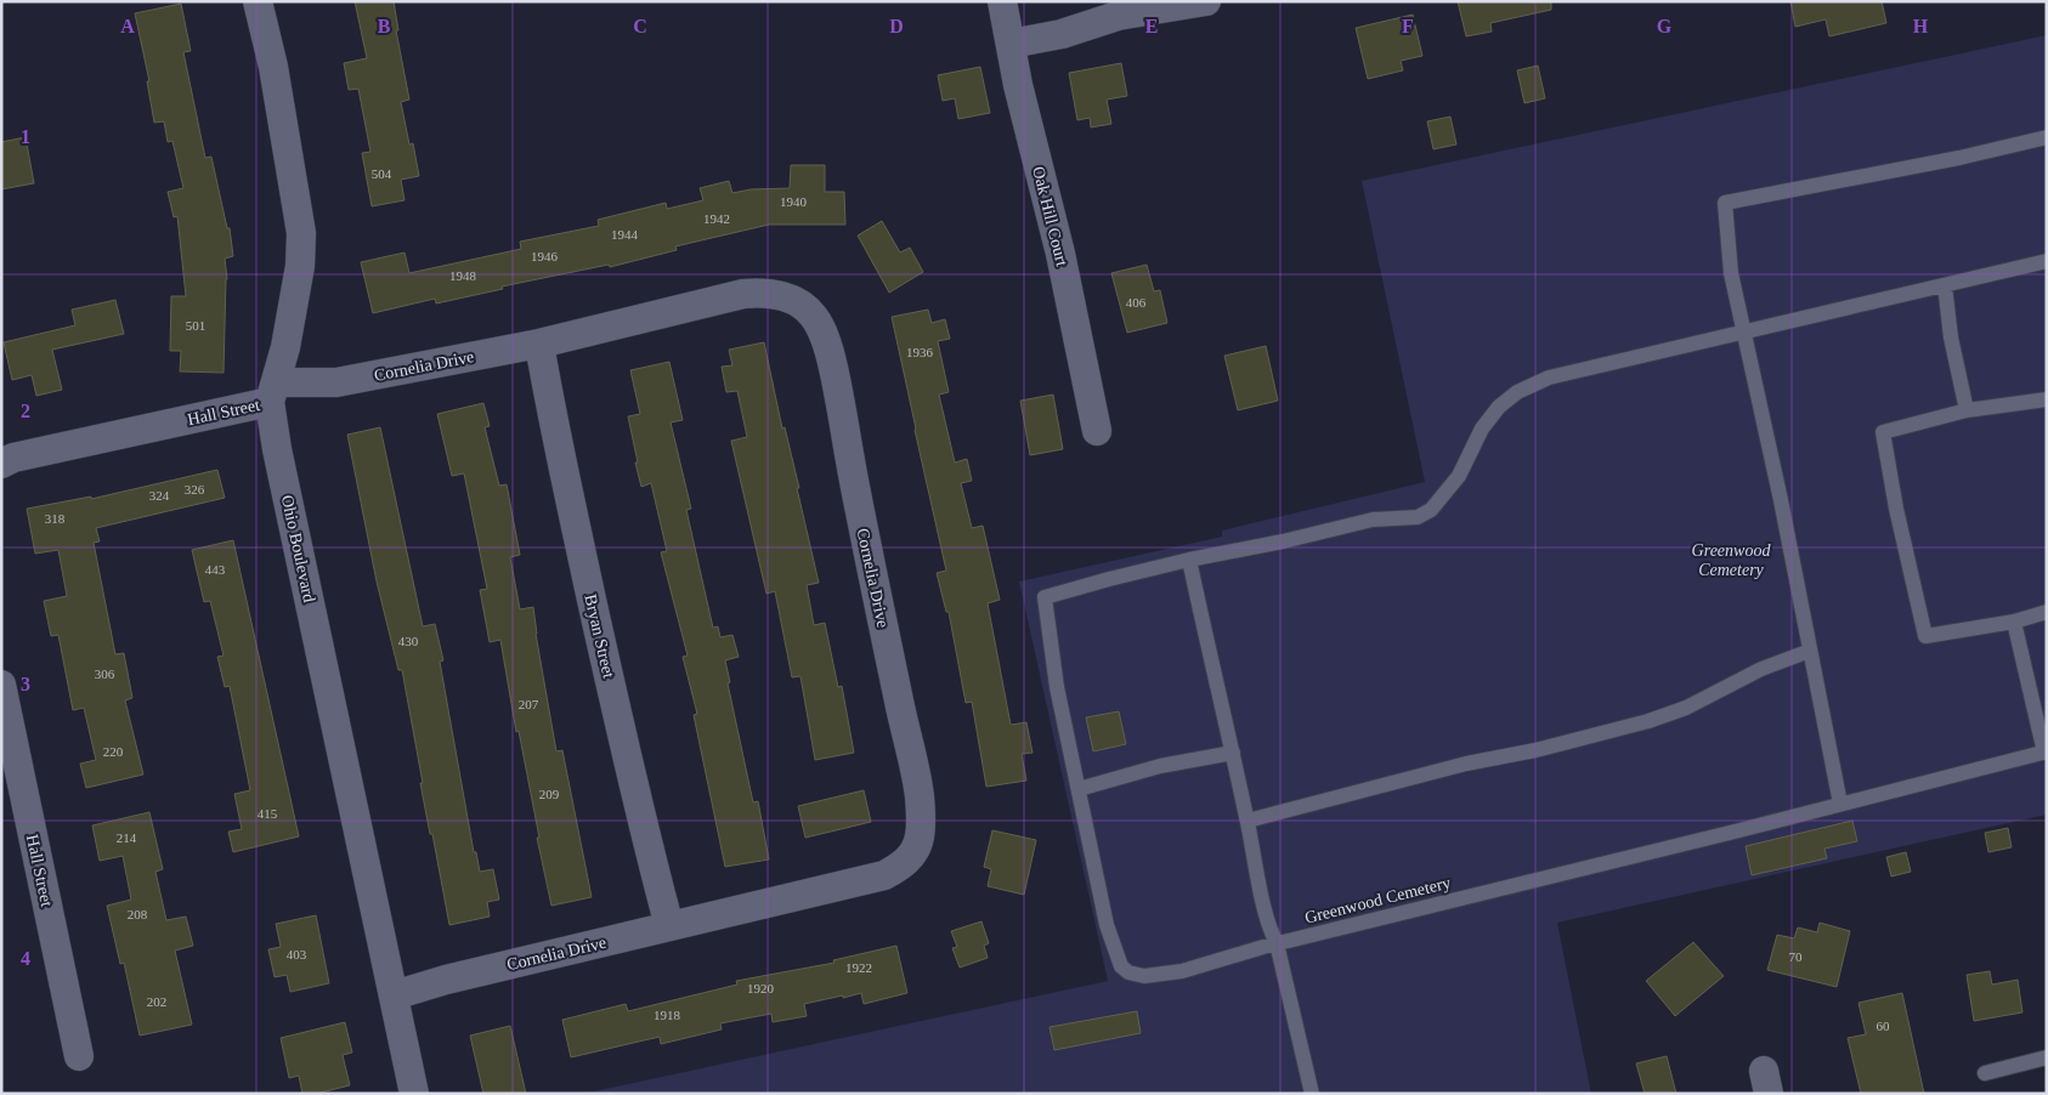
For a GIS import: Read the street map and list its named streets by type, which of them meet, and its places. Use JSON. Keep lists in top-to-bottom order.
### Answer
{
  "streets": {
    "street": [
      "Oak Hill Court",
      "Cornelia Drive",
      "Hall Street",
      "Ohio Boulevard",
      "Bryan Street"
    ],
    "lane": ["Greenwood Cemetery"]
  },
  "crossings": [
    ["Cornelia Drive", "Hall Street"],
    ["Cornelia Drive", "Ohio Boulevard"],
    ["Cornelia Drive", "Bryan Street"],
    ["Hall Street", "Ohio Boulevard"]
  ],
  "parks": ["Greenwood Cemetery"],
  "house_numbers": [
    "504",
    "1940",
    "1942",
    "1944",
    "1946",
    "1948",
    "406",
    "501",
    "1936",
    "326",
    "324",
    "318",
    "443",
    "430",
    "306",
    "207",
    "220",
    "209",
    "415",
    "214",
    "208",
    "403",
    "70",
    "1922",
    "1920",
    "202",
    "1918",
    "60"
  ],
  "grid": {
    "columns": [
      "A",
      "B",
      "C",
      "D",
      "E",
      "F",
      "G",
      "H"
    ],
    "rows": [
      "1",
      "2",
      "3",
      "4"
    ]
  }
}
